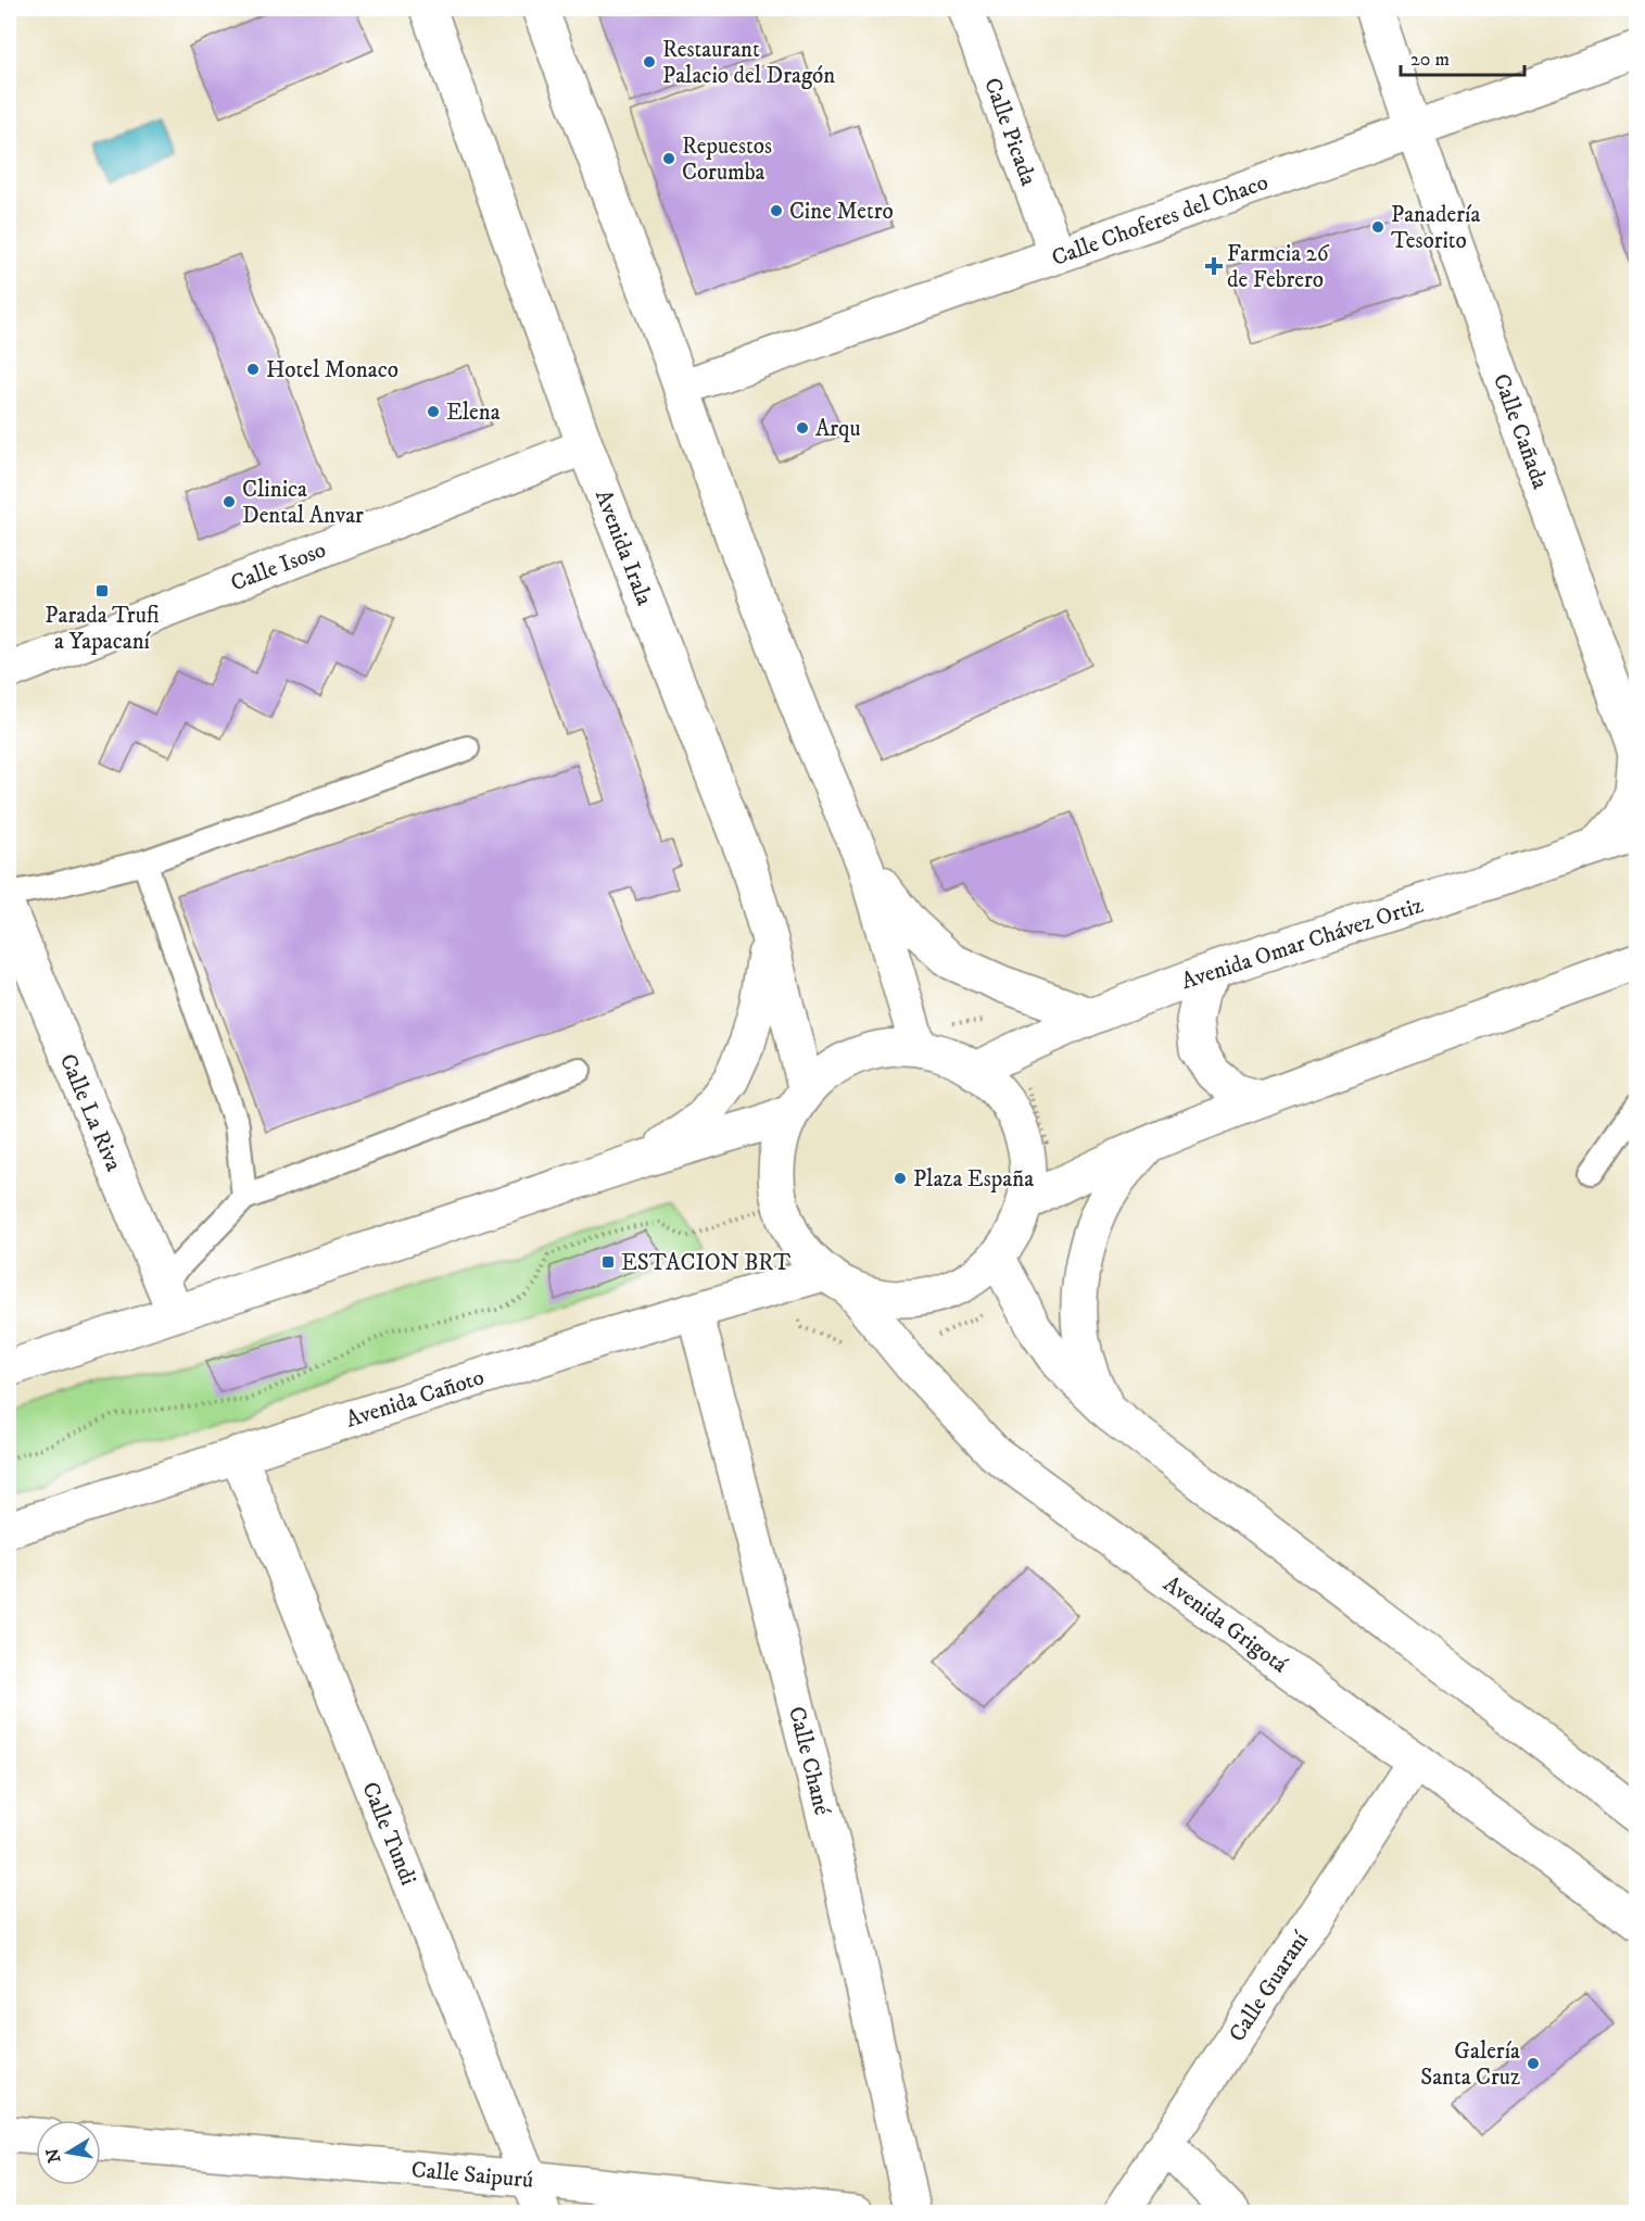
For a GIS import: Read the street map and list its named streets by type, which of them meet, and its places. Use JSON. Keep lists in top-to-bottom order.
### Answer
{
  "streets": {
    "main road": [
      "Calle Picada",
      "Calle Choferes del Chaco",
      "Calle Cañada",
      "Avenida Irala",
      "Calle Isoso",
      "Avenida Omar Chávez Ortiz",
      "Calle La Riva",
      "Avenida Cañoto",
      "Avenida Grigotá",
      "Calle Chané",
      "Calle Tundi",
      "Calle Guaraní",
      "Calle Saipurú"
    ]
  },
  "crossings": [
    ["Calle Picada", "Calle Choferes del Chaco"],
    ["Calle Choferes del Chaco", "Calle Cañada"],
    ["Calle Cañada", "Avenida Omar Chávez Ortiz"],
    ["Avenida Irala", "Calle Isoso"],
    ["Avenida Irala", "Avenida Grigotá"],
    ["Avenida Cañoto", "Avenida Grigotá"],
    ["Avenida Cañoto", "Calle Chané"],
    ["Avenida Cañoto", "Calle Tundi"],
    ["Avenida Grigotá", "Calle Guaraní"],
    ["Calle Tundi", "Calle Saipurú"]
  ],
  "places": {
    "other": [
      "Restaurant Palacio del Dragón",
      "Repuestos Corumba",
      "Cine Metro",
      "Panadería Tesorito",
      "Hotel Monaco",
      "Elena",
      "Arqu",
      "Clinica Dental Anvar",
      "Plaza España",
      "Galería Santa Cruz"
    ],
    "health": ["Farmcia 26 de Febrero"],
    "transit": ["Parada Trufi a Yapacaní", "ESTACION BRT"]
  },
  "scale_bar": "20 m",
  "north": "left"
}
